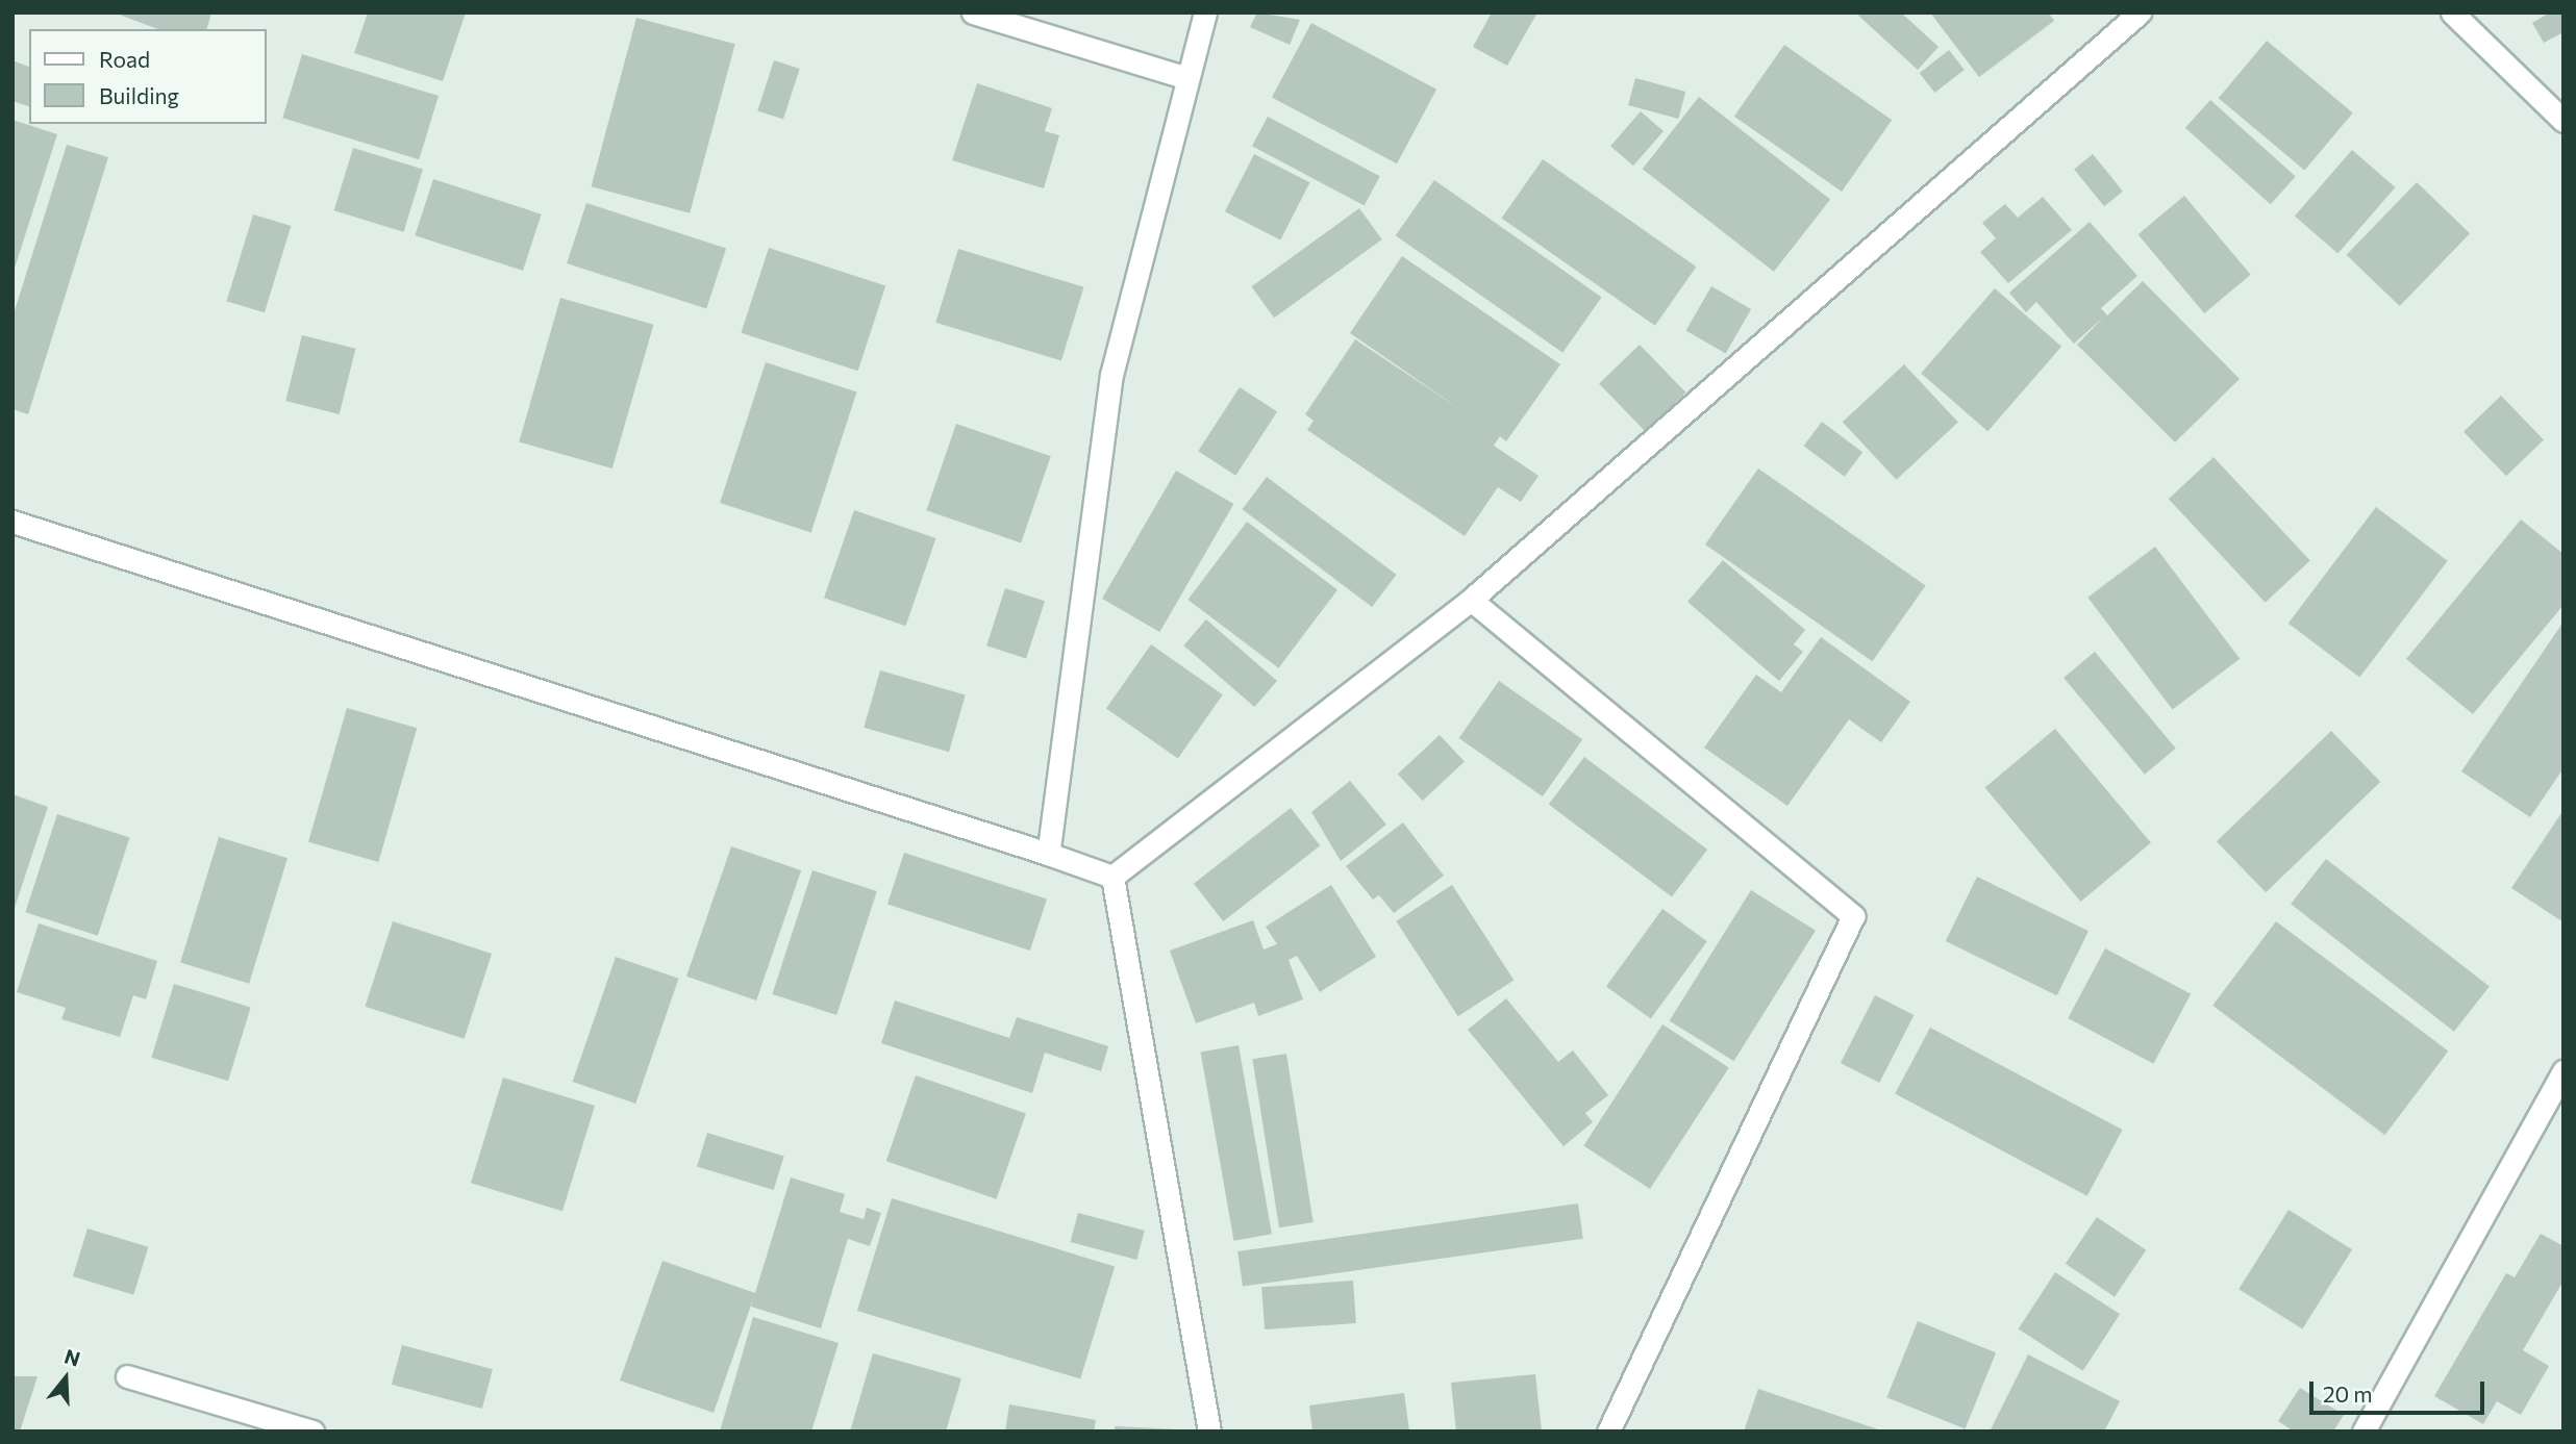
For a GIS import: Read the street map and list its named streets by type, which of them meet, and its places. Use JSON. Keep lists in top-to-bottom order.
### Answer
{
  "legend": ["Road", "Building"],
  "scale_bar": "20 m",
  "north": "top"
}
